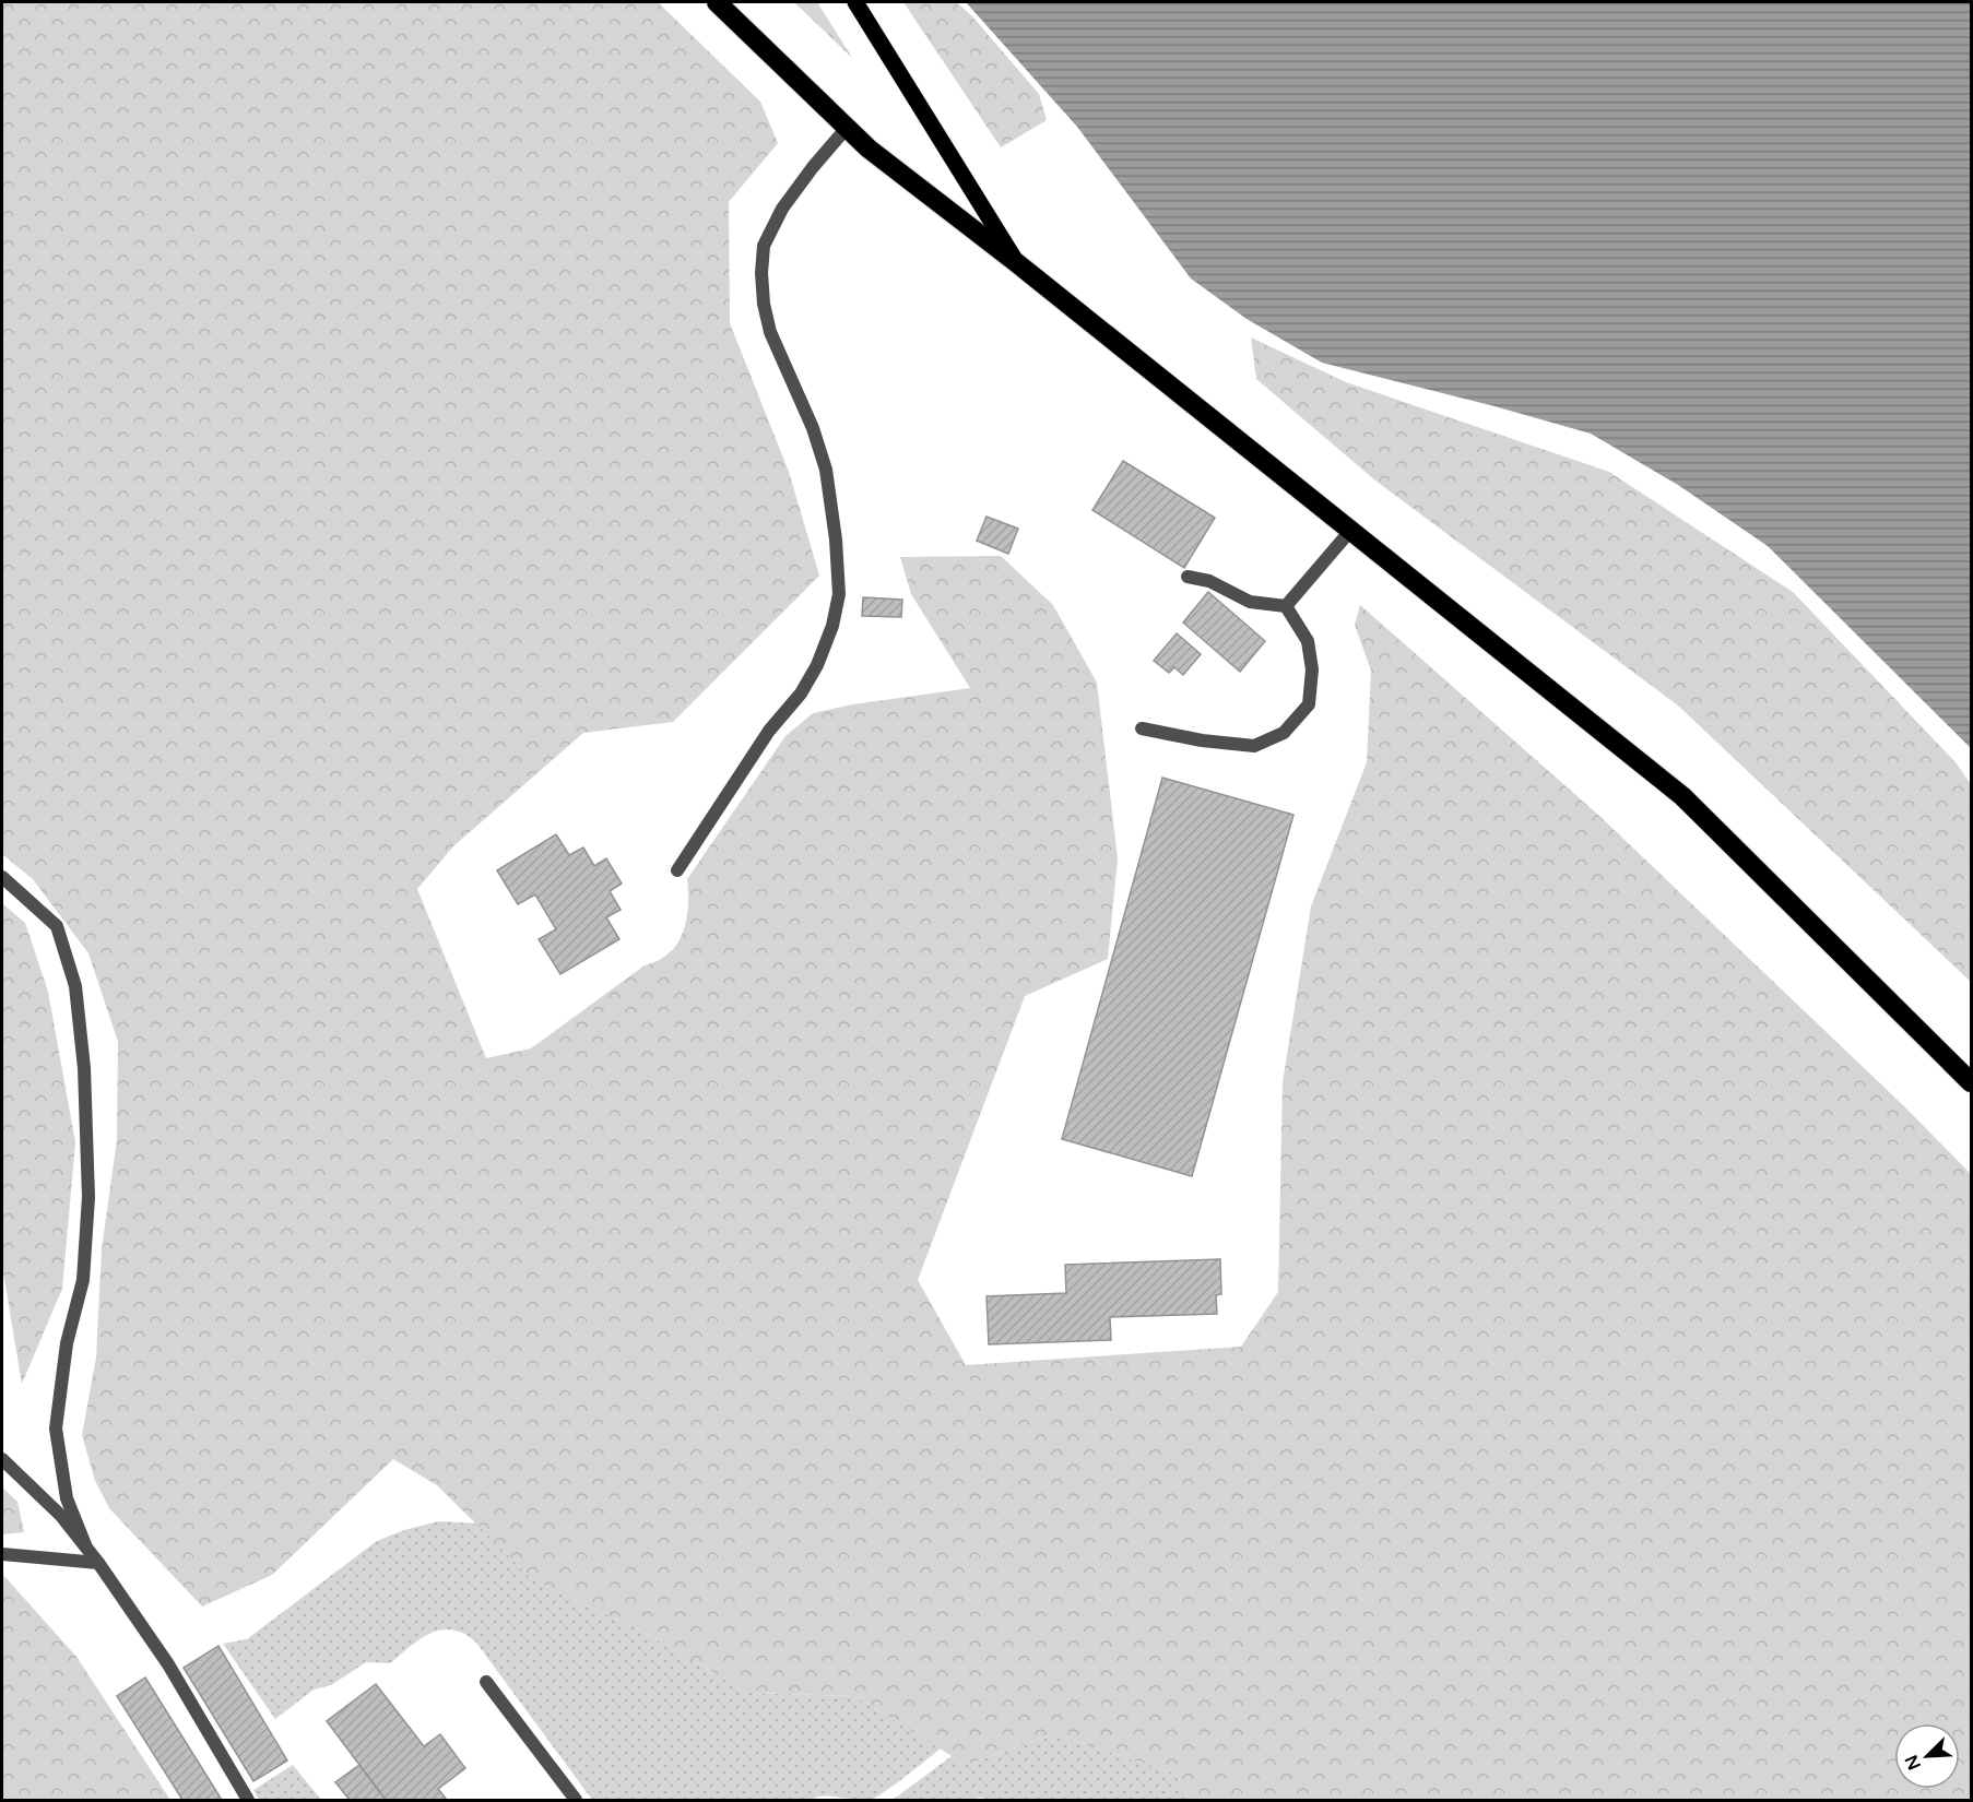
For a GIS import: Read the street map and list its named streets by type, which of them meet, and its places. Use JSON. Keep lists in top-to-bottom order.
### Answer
{
  "north": "bottom left"
}
